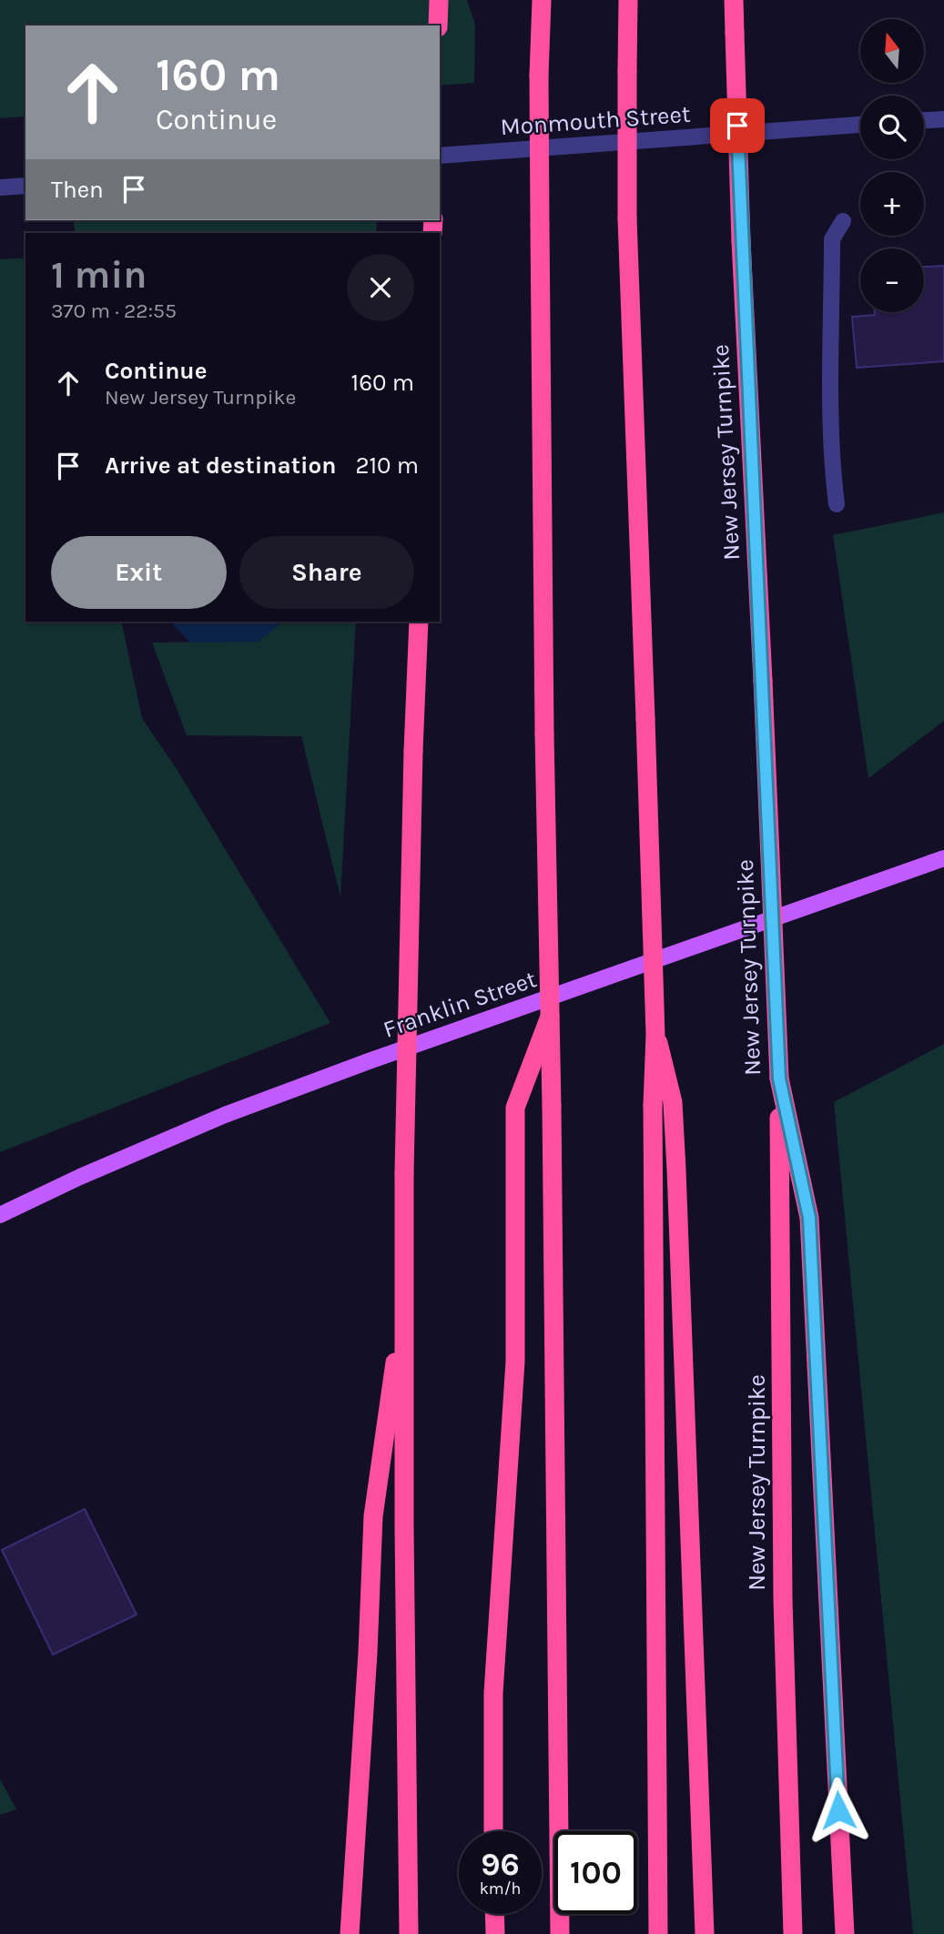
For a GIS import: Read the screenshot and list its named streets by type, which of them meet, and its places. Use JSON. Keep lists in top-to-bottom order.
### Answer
{
  "streets": {
    "highway": ["New Jersey Turnpike"],
    "main road": ["Franklin Street"],
    "street": ["Monmouth Street"]
  },
  "north": "top",
  "page": {
    "map_buttons": ["+", "−"],
    "turn": ["160 m", "Continue"],
    "then": "Then",
    "heading": ["1 min", "370 m · 22:55"],
    "list": [
      {
        "name": "Continue",
        "note": "New Jersey Turnpike",
        "value": "160 m"
      },
      {
        "name": "Arrive at destination",
        "value": "210 m"
      }
    ],
    "buttons": ["Exit", "Share"],
    "speed": "96 km/h",
    "limit": "100"
  }
}
